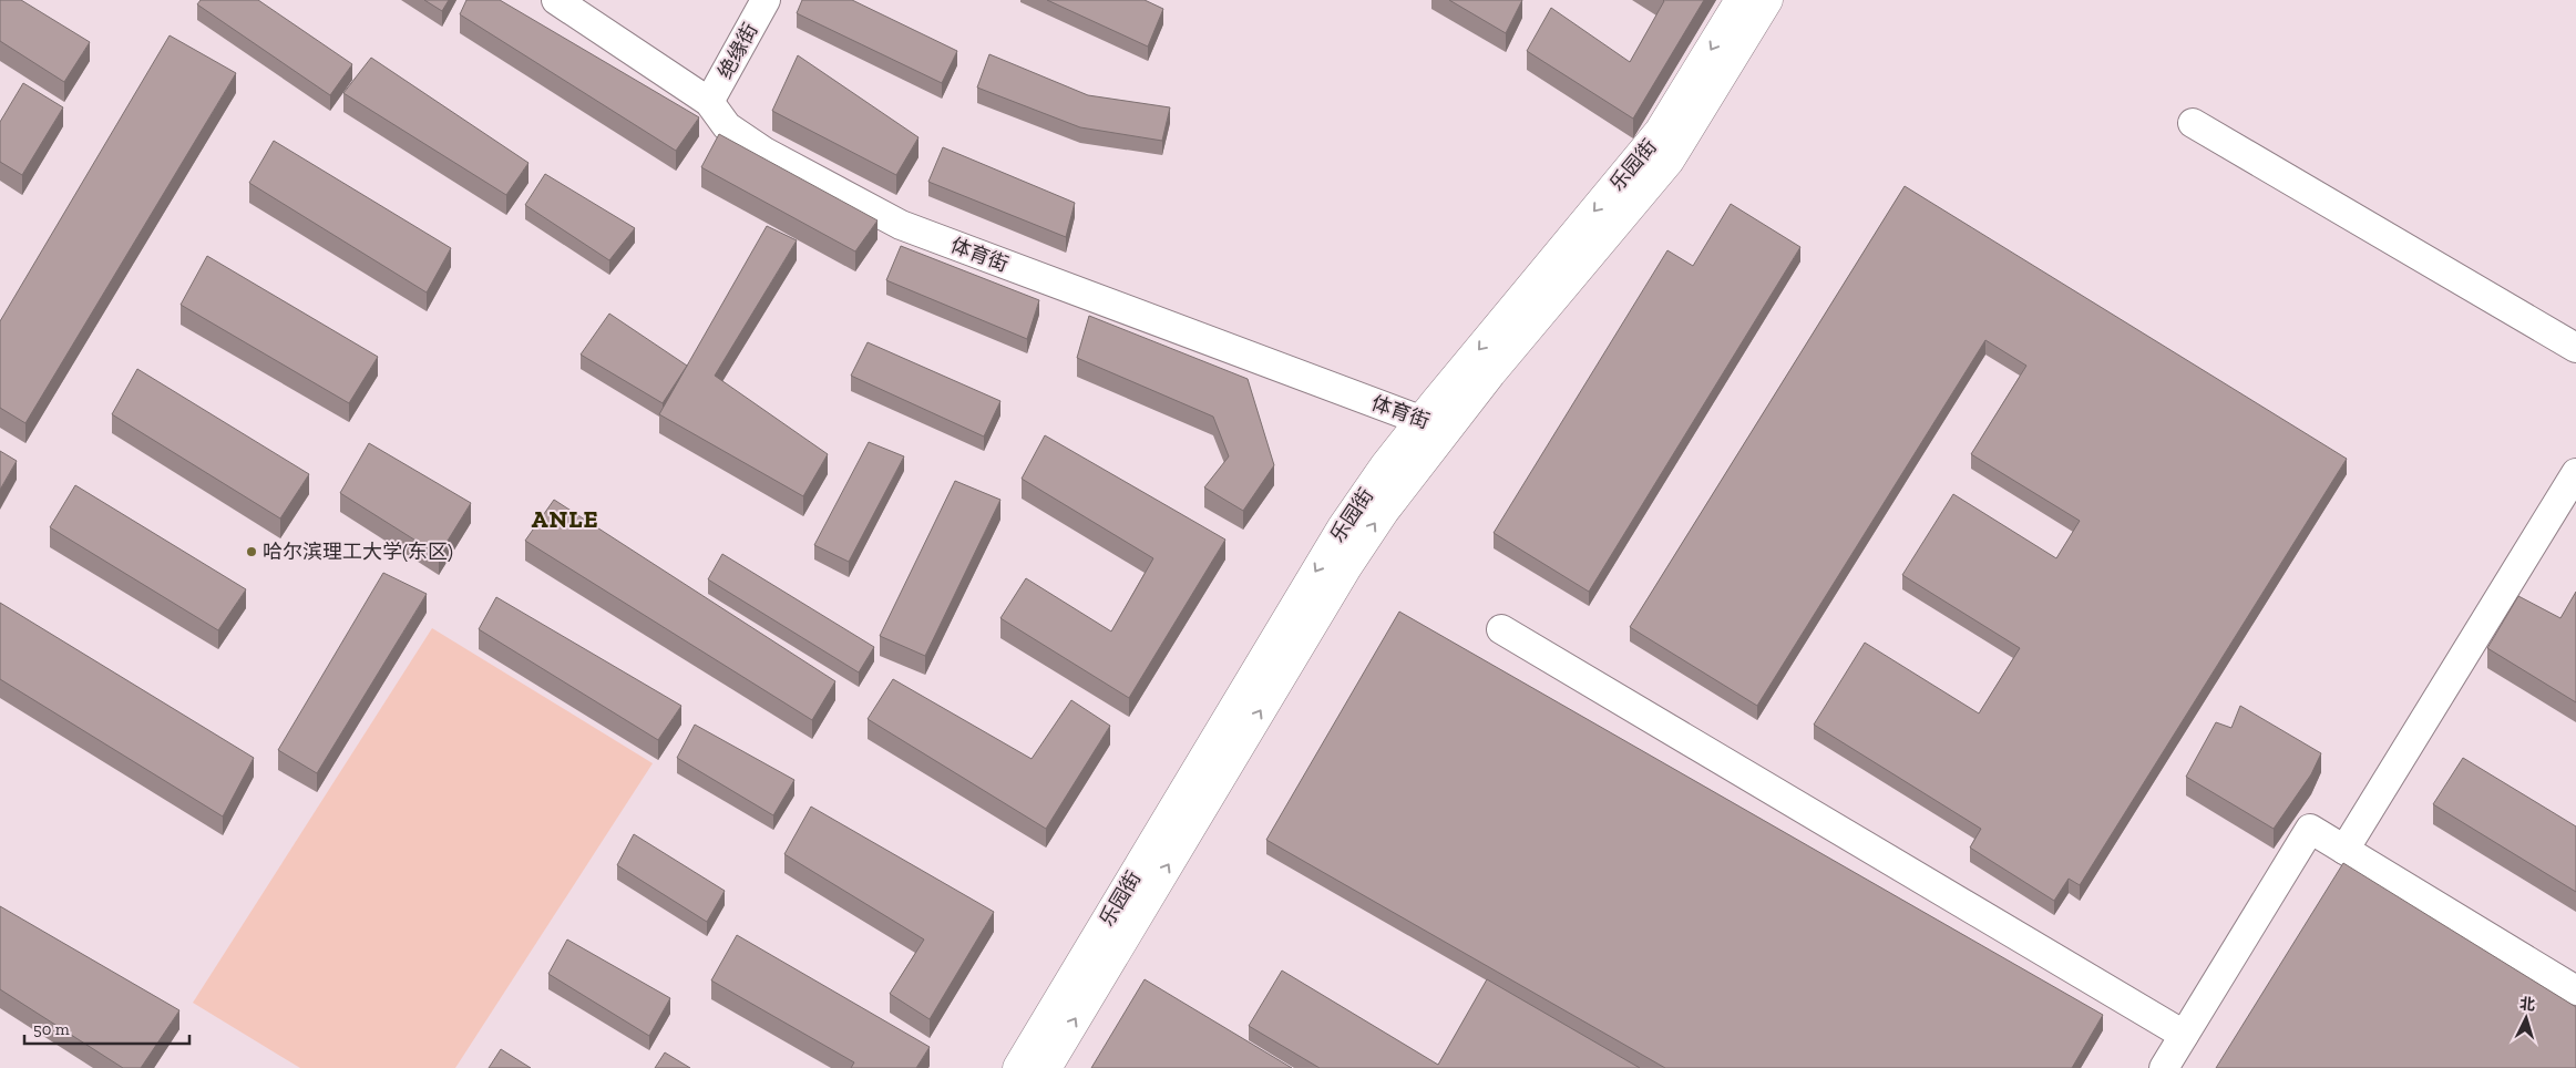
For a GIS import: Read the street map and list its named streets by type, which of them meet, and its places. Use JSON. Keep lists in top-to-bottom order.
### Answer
{
  "streets": {
    "main road": ["乐园街"],
    "street": ["绝缘街", "体育街"]
  },
  "crossings": [
    ["绝缘街", "体育街"],
    ["乐园街", "体育街"]
  ],
  "districts": ["ANLE"],
  "places": ["哈尔滨理工大学(东区)"],
  "scale_bar": "50 m",
  "north": "top"
}
